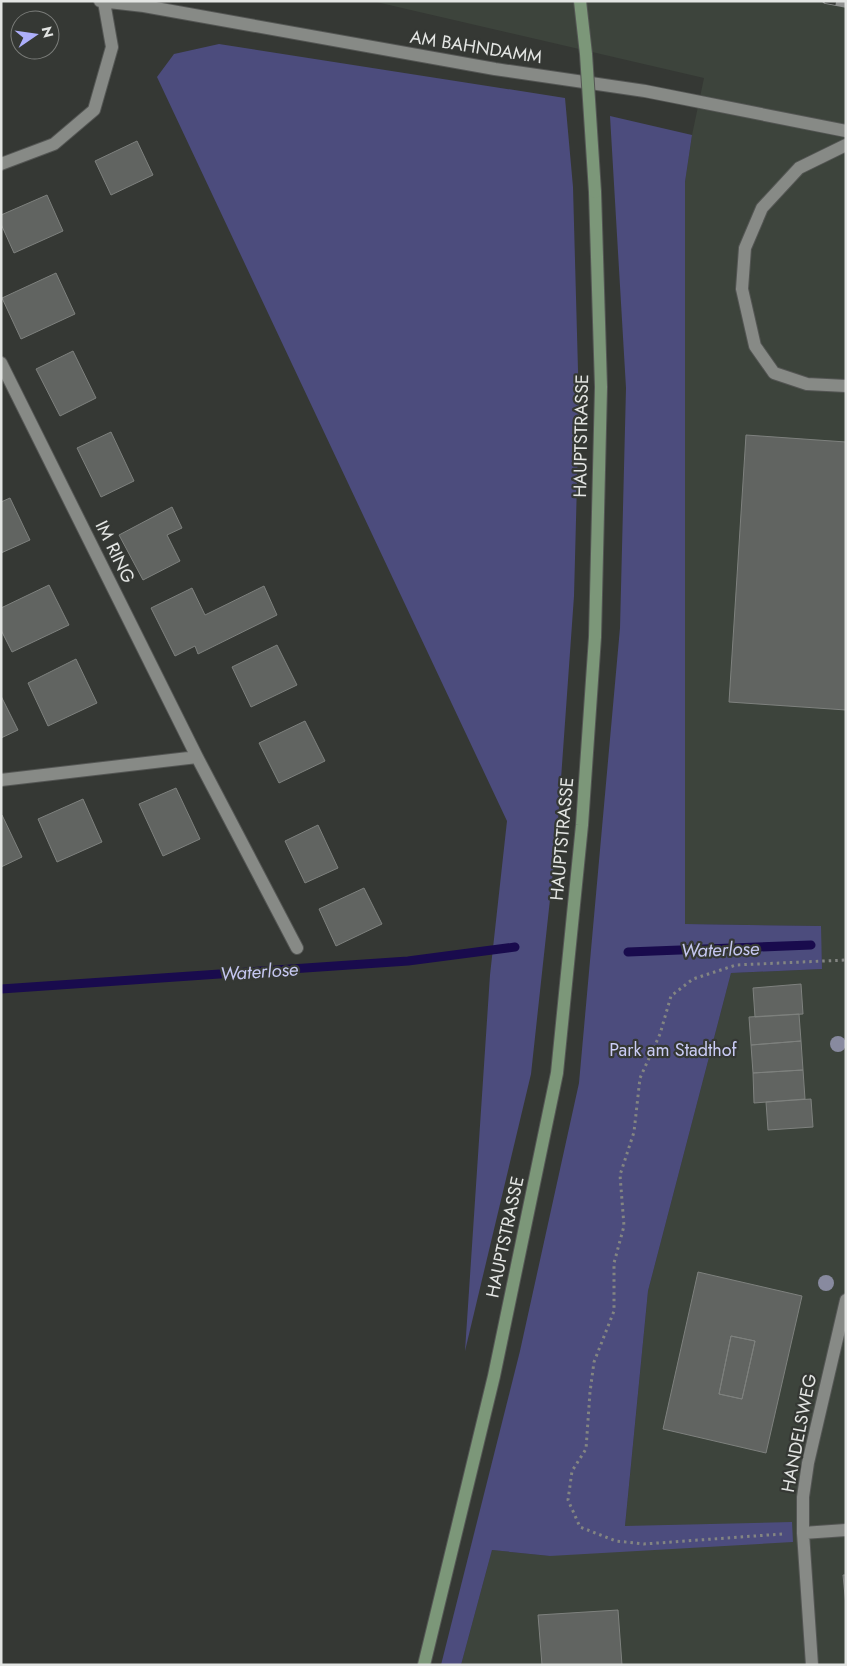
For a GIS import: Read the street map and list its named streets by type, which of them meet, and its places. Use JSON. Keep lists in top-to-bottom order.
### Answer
{
  "streets": {
    "main road": ["HAUPTSTRASSE"],
    "street": ["AM BAHNDAMM", "IM RING", "HANDELSWEG"]
  },
  "water": ["Waterlose"],
  "parks": ["Park am Stadthof"],
  "north": "right"
}
